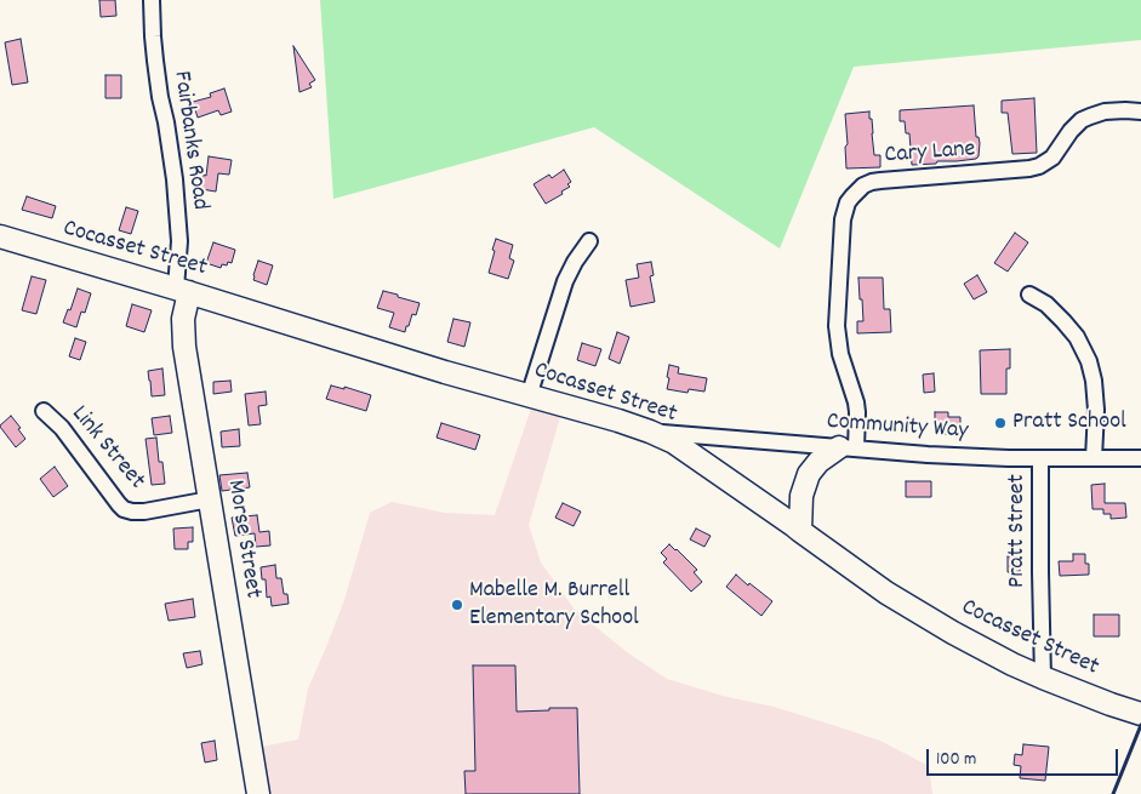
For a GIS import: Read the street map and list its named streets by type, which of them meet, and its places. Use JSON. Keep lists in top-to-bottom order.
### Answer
{
  "streets": {
    "main road": ["Cocasset Street", "Morse Street"],
    "street": [
      "Fairbanks Road",
      "Cary Lane",
      "Community Way",
      "Link Street",
      "Pratt Street"
    ]
  },
  "crossings": [
    ["Fairbanks Road", "Cocasset Street"],
    ["Fairbanks Road", "Morse Street"],
    ["Cary Lane", "Community Way"],
    ["Cocasset Street", "Community Way"],
    ["Cocasset Street", "Pratt Street"],
    ["Cocasset Street", "Morse Street"],
    ["Community Way", "Pratt Street"],
    ["Link Street", "Morse Street"]
  ],
  "places": ["Pratt School", "Mabelle M. Burrell Elementary School"],
  "scale_bar": "100 m"
}
